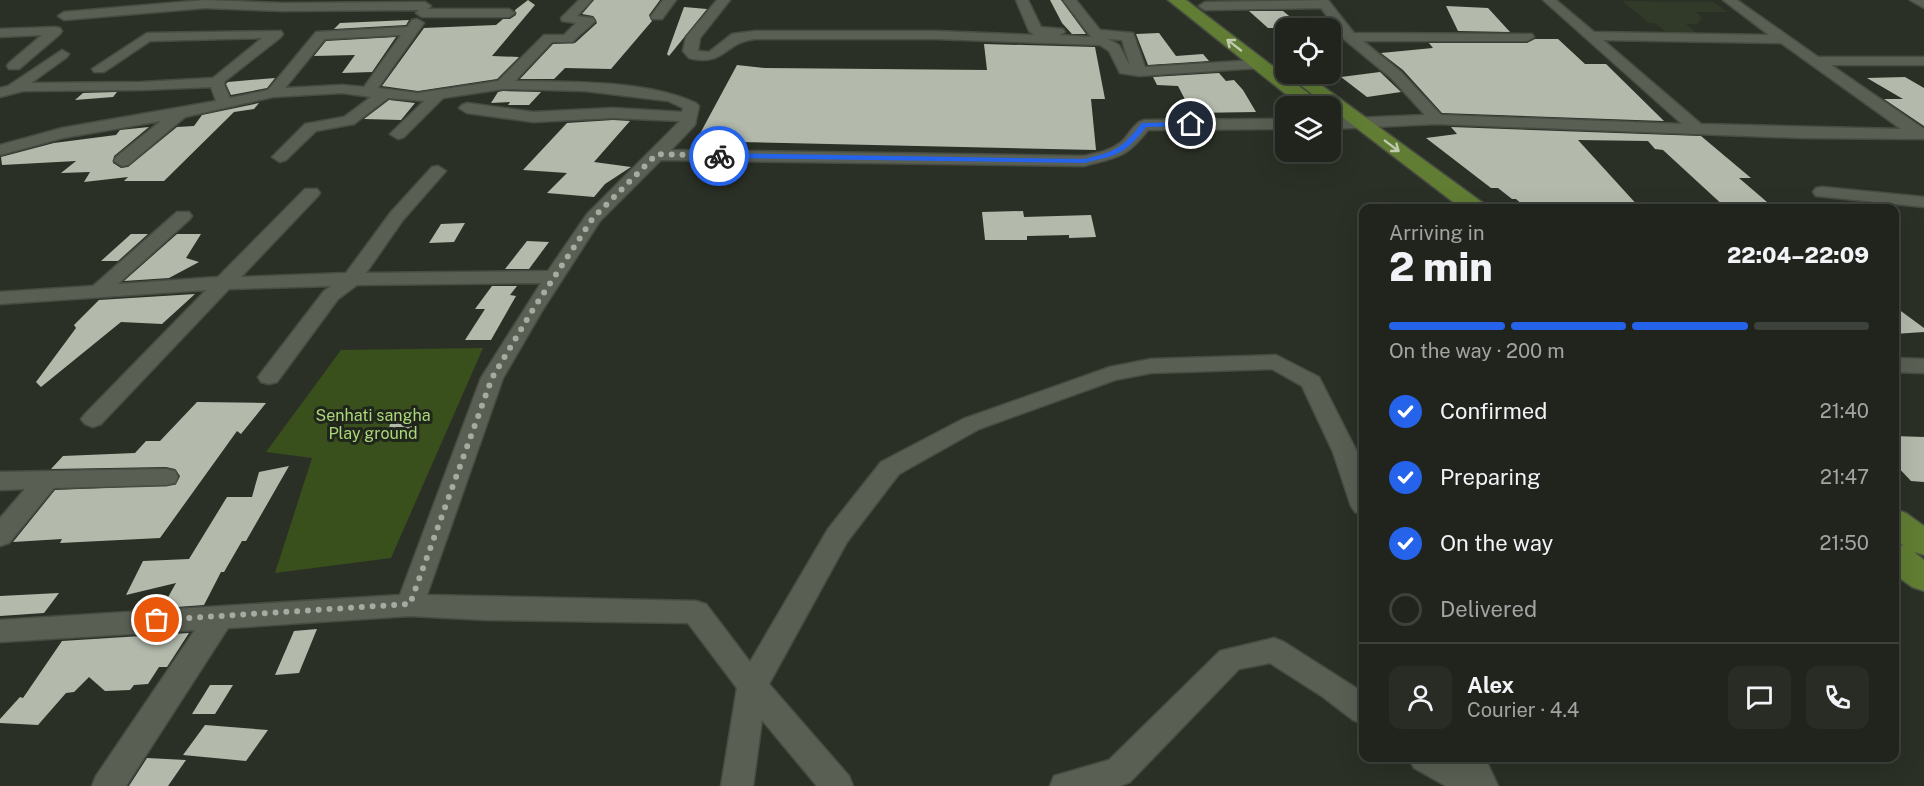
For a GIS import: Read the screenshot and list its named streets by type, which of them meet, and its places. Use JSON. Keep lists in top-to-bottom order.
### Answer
{
  "parks": ["Senhati sangha Play ground"],
  "page": {
    "heading": ["2 min", "Arriving in", "22:04–22:09"],
    "panel": ["Alex", "Courier · 4.4"],
    "bar": "On the way · 200 m",
    "list": [
      ["Confirmed", "21:40"],
      ["Preparing", "21:47"],
      ["On the way", "21:50"],
      "Delivered"
    ]
  }
}
